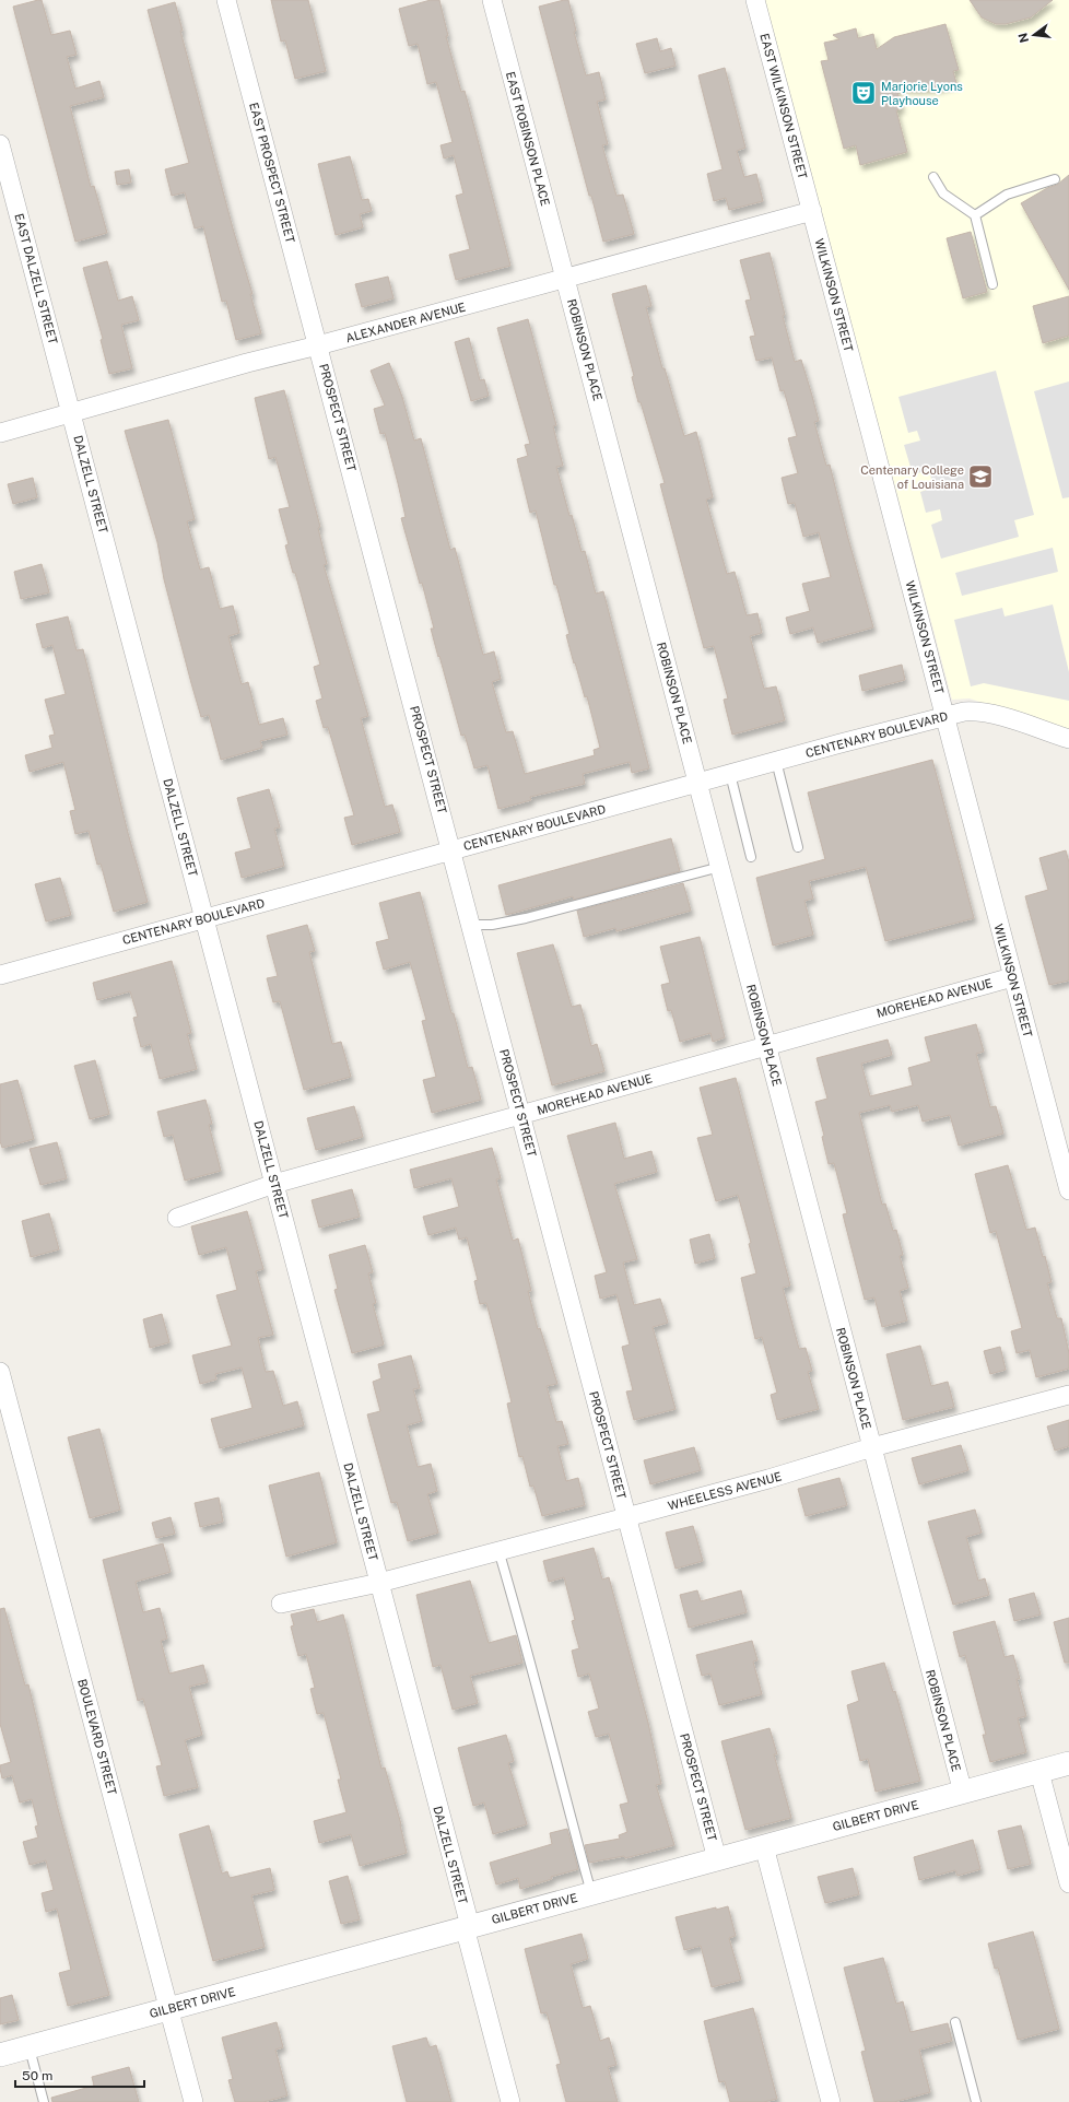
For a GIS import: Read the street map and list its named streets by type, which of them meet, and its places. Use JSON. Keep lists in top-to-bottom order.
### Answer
{
  "streets": {
    "street": [
      "EAST WILKINSON STREET",
      "EAST ROBINSON PLACE",
      "EAST PROSPECT STREET",
      "EAST DALZELL STREET",
      "WILKINSON STREET",
      "ALEXANDER AVENUE",
      "ROBINSON PLACE",
      "PROSPECT STREET",
      "DALZELL STREET",
      "CENTENARY BOULEVARD",
      "MOREHEAD AVENUE",
      "WHEELESS AVENUE",
      "BOULEVARD STREET",
      "GILBERT DRIVE"
    ]
  },
  "crossings": [
    ["EAST WILKINSON STREET", "WILKINSON STREET"],
    ["EAST WILKINSON STREET", "ALEXANDER AVENUE"],
    ["EAST ROBINSON PLACE", "ALEXANDER AVENUE"],
    ["EAST ROBINSON PLACE", "ROBINSON PLACE"],
    ["EAST PROSPECT STREET", "ALEXANDER AVENUE"],
    ["EAST PROSPECT STREET", "PROSPECT STREET"],
    ["EAST DALZELL STREET", "ALEXANDER AVENUE"],
    ["EAST DALZELL STREET", "DALZELL STREET"],
    ["WILKINSON STREET", "ALEXANDER AVENUE"],
    ["WILKINSON STREET", "CENTENARY BOULEVARD"],
    ["WILKINSON STREET", "MOREHEAD AVENUE"],
    ["ALEXANDER AVENUE", "ROBINSON PLACE"],
    ["ALEXANDER AVENUE", "PROSPECT STREET"],
    ["ALEXANDER AVENUE", "DALZELL STREET"],
    ["ROBINSON PLACE", "CENTENARY BOULEVARD"],
    ["ROBINSON PLACE", "MOREHEAD AVENUE"],
    ["ROBINSON PLACE", "WHEELESS AVENUE"],
    ["ROBINSON PLACE", "GILBERT DRIVE"],
    ["PROSPECT STREET", "CENTENARY BOULEVARD"],
    ["PROSPECT STREET", "MOREHEAD AVENUE"],
    ["PROSPECT STREET", "WHEELESS AVENUE"],
    ["PROSPECT STREET", "GILBERT DRIVE"],
    ["DALZELL STREET", "CENTENARY BOULEVARD"],
    ["DALZELL STREET", "MOREHEAD AVENUE"],
    ["DALZELL STREET", "WHEELESS AVENUE"],
    ["DALZELL STREET", "GILBERT DRIVE"],
    ["BOULEVARD STREET", "GILBERT DRIVE"]
  ],
  "places": {
    "theatre": ["Marjorie Lyons Playhouse"],
    "school or university": ["Centenary College of Louisiana"]
  },
  "scale_bar": "50 m",
  "north": "left"
}
